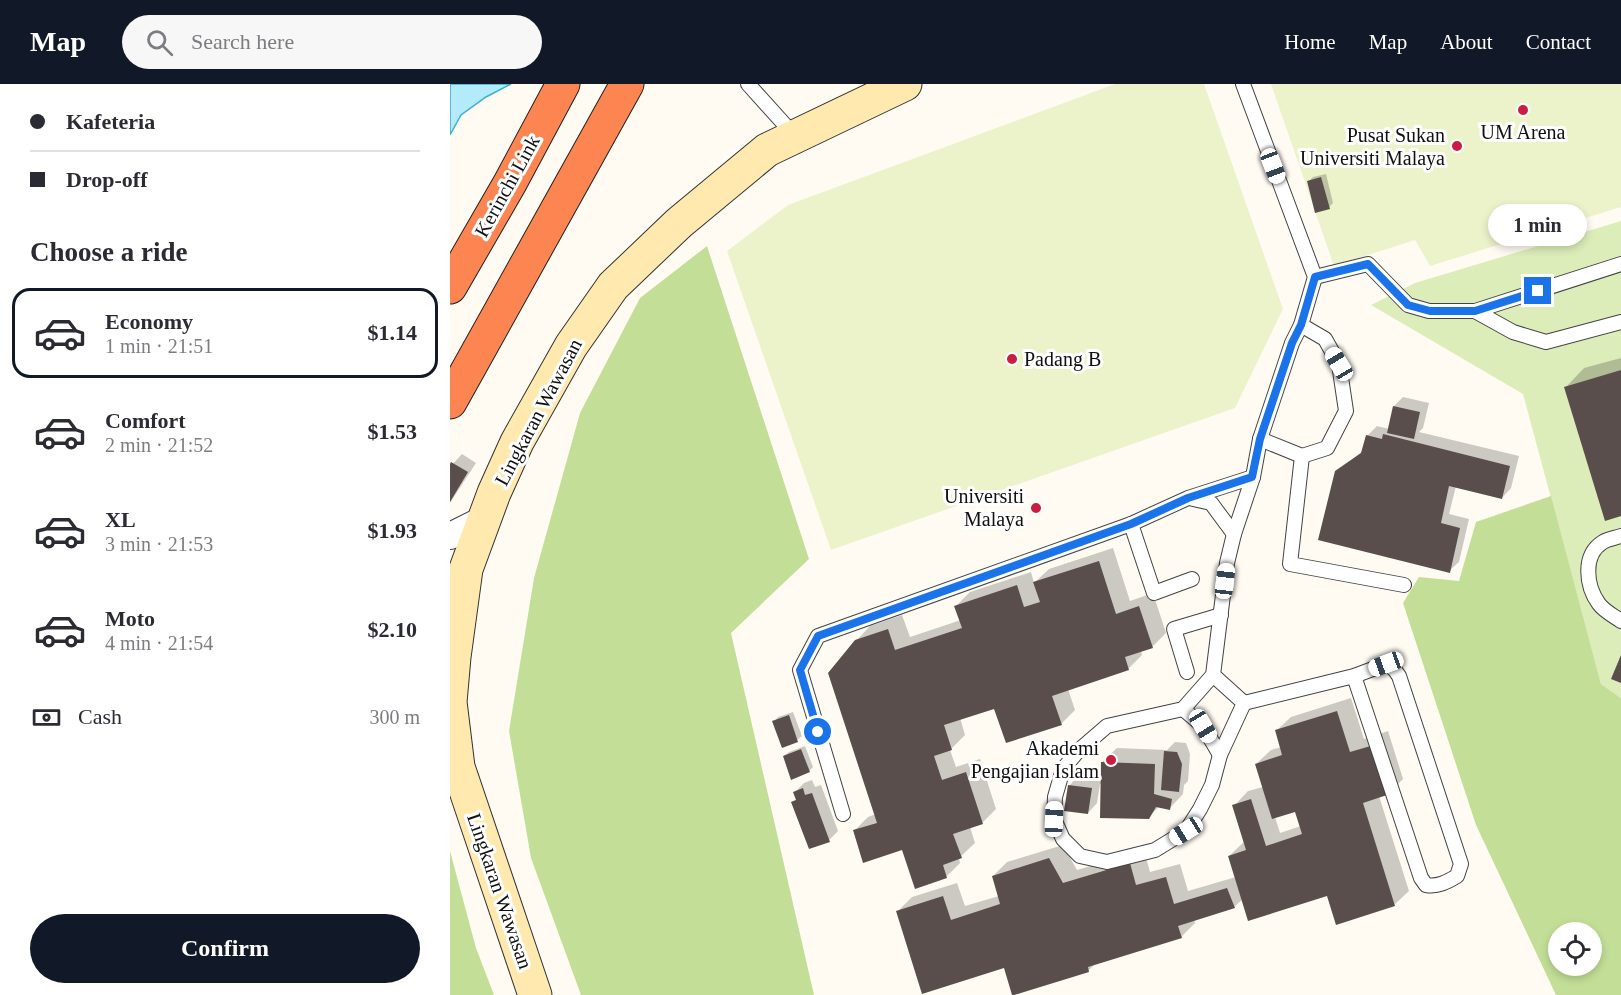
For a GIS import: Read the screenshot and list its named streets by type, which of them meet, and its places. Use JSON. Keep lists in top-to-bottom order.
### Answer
{
  "streets": {
    "highway": ["Kerinchi Link"],
    "street": ["Lingkaran Wawasan"]
  },
  "places": [
    "UM Arena",
    "Pusat Sukan Universiti Malaya",
    "Padang B",
    "Universiti Malaya",
    "Akademi Pengajian Islam"
  ],
  "page": {
    "header": "Map",
    "search": "Search here",
    "nav": [
      "Home",
      "Map",
      "About",
      "Contact"
    ],
    "banner": ["Kafeteria", "Drop-off"],
    "bubble": "1 min",
    "heading": "Choose a ride",
    "list": [
      {
        "name": "Economy",
        "note": "1 min · 21:51",
        "value": "$1.14"
      },
      {
        "name": "Comfort",
        "note": "2 min · 21:52",
        "value": "$1.53"
      },
      {
        "name": "XL",
        "note": "3 min · 21:53",
        "value": "$1.93"
      },
      {
        "name": "Moto",
        "note": "4 min · 21:54",
        "value": "$2.10"
      }
    ],
    "pay": ["Cash", "300 m"],
    "buttons": "Confirm"
  }
}
